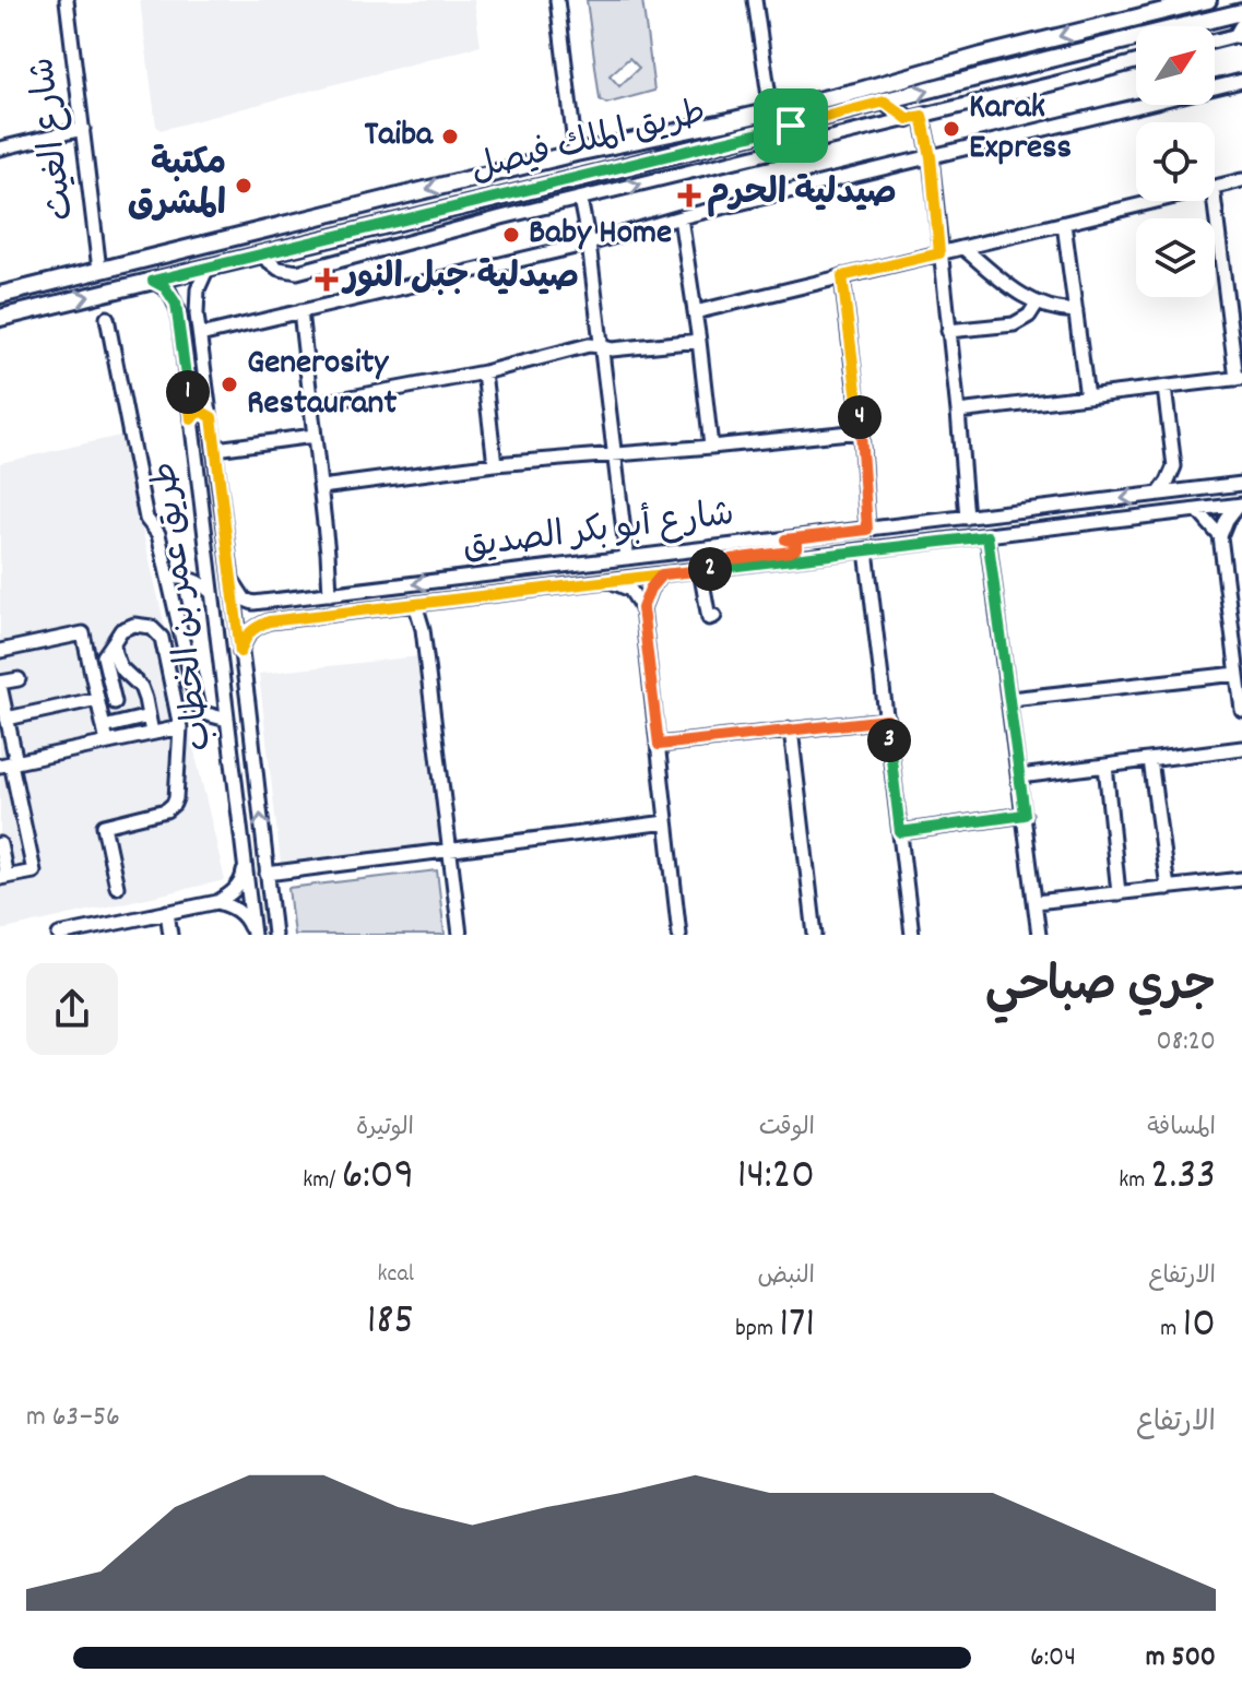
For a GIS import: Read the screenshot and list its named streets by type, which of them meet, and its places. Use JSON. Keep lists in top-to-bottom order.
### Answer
{
  "streets": {
    "main road": ["طريق الملك فيصل"],
    "street": ["شارع الغيث", "شارع أبو بكر الصديق", "طريق عمر بن الخطاب"]
  },
  "crossings": [
    ["شارع الغيث", "طريق الملك فيصل"],
    ["طريق الملك فيصل", "طريق عمر بن الخطاب"],
    ["شارع أبو بكر الصديق", "طريق عمر بن الخطاب"]
  ],
  "places": {
    "other": [
      "Karak Express",
      "Taiba",
      "مكتبة المشرق",
      "Baby Home",
      "Generosity Restaurant"
    ],
    "health": ["صيدلية الحرم", "صيدلية جبل النور"]
  },
  "north": "top right",
  "page": {
    "pins": [
      "1",
      "4",
      "2",
      "3"
    ],
    "heading": ["جري صباحي", "08:20"],
    "stats": [
      ["المسافة", "2.33 km"],
      ["الوقت", "14:20"],
      ["الوتيرة", "6:09 /km"],
      ["الارتفاع", "10 m"],
      ["النبض", "171 bpm"],
      ["kcal", "185"]
    ],
    "chart": ["الارتفاع", "56–63 m"],
    "list": [
      {
        "name": "500 m",
        "note": "6:04"
      }
    ]
  }
}
